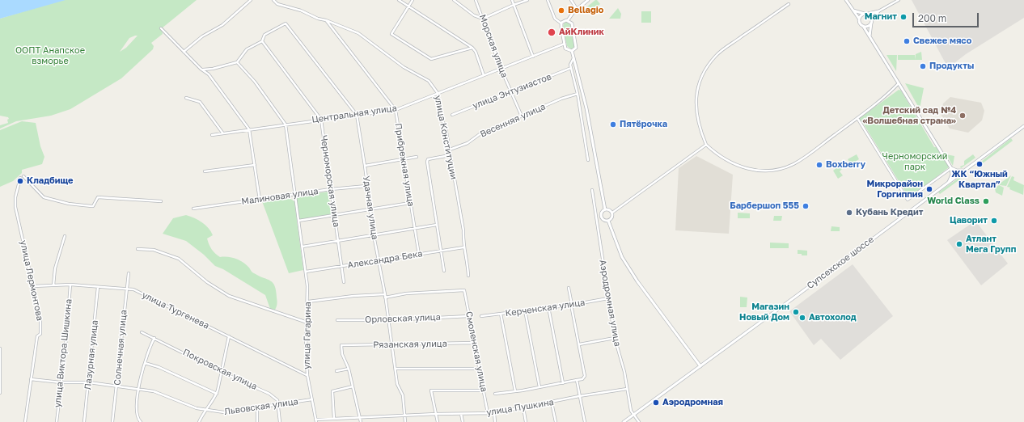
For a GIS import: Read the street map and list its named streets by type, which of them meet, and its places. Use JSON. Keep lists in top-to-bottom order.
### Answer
{
  "streets": {
    "street": [
      "Морская улица",
      "улица Энтузиастов",
      "Центральная улица",
      "Весенняя улица",
      "улица Конституции",
      "Прибрежная улица",
      "Черноморская улица",
      "Малиновая улица",
      "Удачная улица",
      "Александра Бека",
      "Супсехское шоссе",
      "улица Лермонтова",
      "Аэродромная улица",
      "Керченская улица",
      "улица Тургенева",
      "Орловская улица",
      "улица Гагарина",
      "Рязанская улица",
      "Солнечная улица",
      "Смоленская улица",
      "улица Виктора Шишкина",
      "Лазурная улица",
      "Покровская улица",
      "Львовская улица",
      "улица Пушкина"
    ]
  },
  "crossings": [
    ["Морская улица", "улица Энтузиастов"],
    ["Морская улица", "Центральная улица"],
    ["Морская улица", "Весенняя улица"],
    ["Центральная улица", "улица Конституции"],
    ["Центральная улица", "Прибрежная улица"],
    ["Центральная улица", "Черноморская улица"],
    ["Центральная улица", "Удачная улица"],
    ["Центральная улица", "улица Гагарина"],
    ["Весенняя улица", "улица Конституции"],
    ["улица Конституции", "Прибрежная улица"],
    ["улица Конституции", "Александра Бека"],
    ["Прибрежная улица", "Александра Бека"],
    ["Черноморская улица", "Малиновая улица"],
    ["Черноморская улица", "Удачная улица"],
    ["Черноморская улица", "Александра Бека"],
    ["Малиновая улица", "Удачная улица"],
    ["Малиновая улица", "улица Гагарина"],
    ["Удачная улица", "Александра Бека"],
    ["Удачная улица", "Орловская улица"],
    ["Удачная улица", "Рязанская улица"],
    ["Удачная улица", "Смоленская улица"],
    ["Удачная улица", "улица Пушкина"],
    ["Александра Бека", "улица Гагарина"],
    ["Супсехское шоссе", "Аэродромная улица"],
    ["улица Лермонтова", "улица Тургенева"],
    ["улица Лермонтова", "Львовская улица"],
    ["Аэродромная улица", "Керченская улица"],
    ["Аэродромная улица", "улица Пушкина"],
    ["улица Тургенева", "улица Гагарина"],
    ["улица Тургенева", "Солнечная улица"],
    ["улица Тургенева", "улица Виктора Шишкина"],
    ["улица Тургенева", "Лазурная улица"],
    ["Орловская улица", "Смоленская улица"],
    ["улица Гагарина", "Львовская улица"],
    ["улица Гагарина", "улица Пушкина"],
    ["Рязанская улица", "Смоленская улица"],
    ["Солнечная улица", "Львовская улица"],
    ["Смоленская улица", "улица Пушкина"],
    ["улица Виктора Шишкина", "Львовская улица"],
    ["Лазурная улица", "Львовская улица"],
    ["Покровская улица", "Львовская улица"]
  ],
  "parks": ["ООПТ Анапское взморье", "Черноморский парк"],
  "places": [
    "Bellagio",
    "Магнит",
    "АйКлиник",
    "Свежее мясо",
    "Продукты",
    "Детский сад №4 «Волшебная страна»",
    "Пятёрочка",
    "ЖК “Южный Квартал”",
    "Boxberry",
    "Кладбище",
    "Микрорайон Горгиппия",
    "World Class",
    "Барбершоп 555",
    "Кубань Кредит",
    "Цаворит",
    "Атлант Мега Групп",
    "Магазин Новый Дом",
    "Автохолод",
    "Аэродромная"
  ],
  "scale_bar": "200 m"
}
